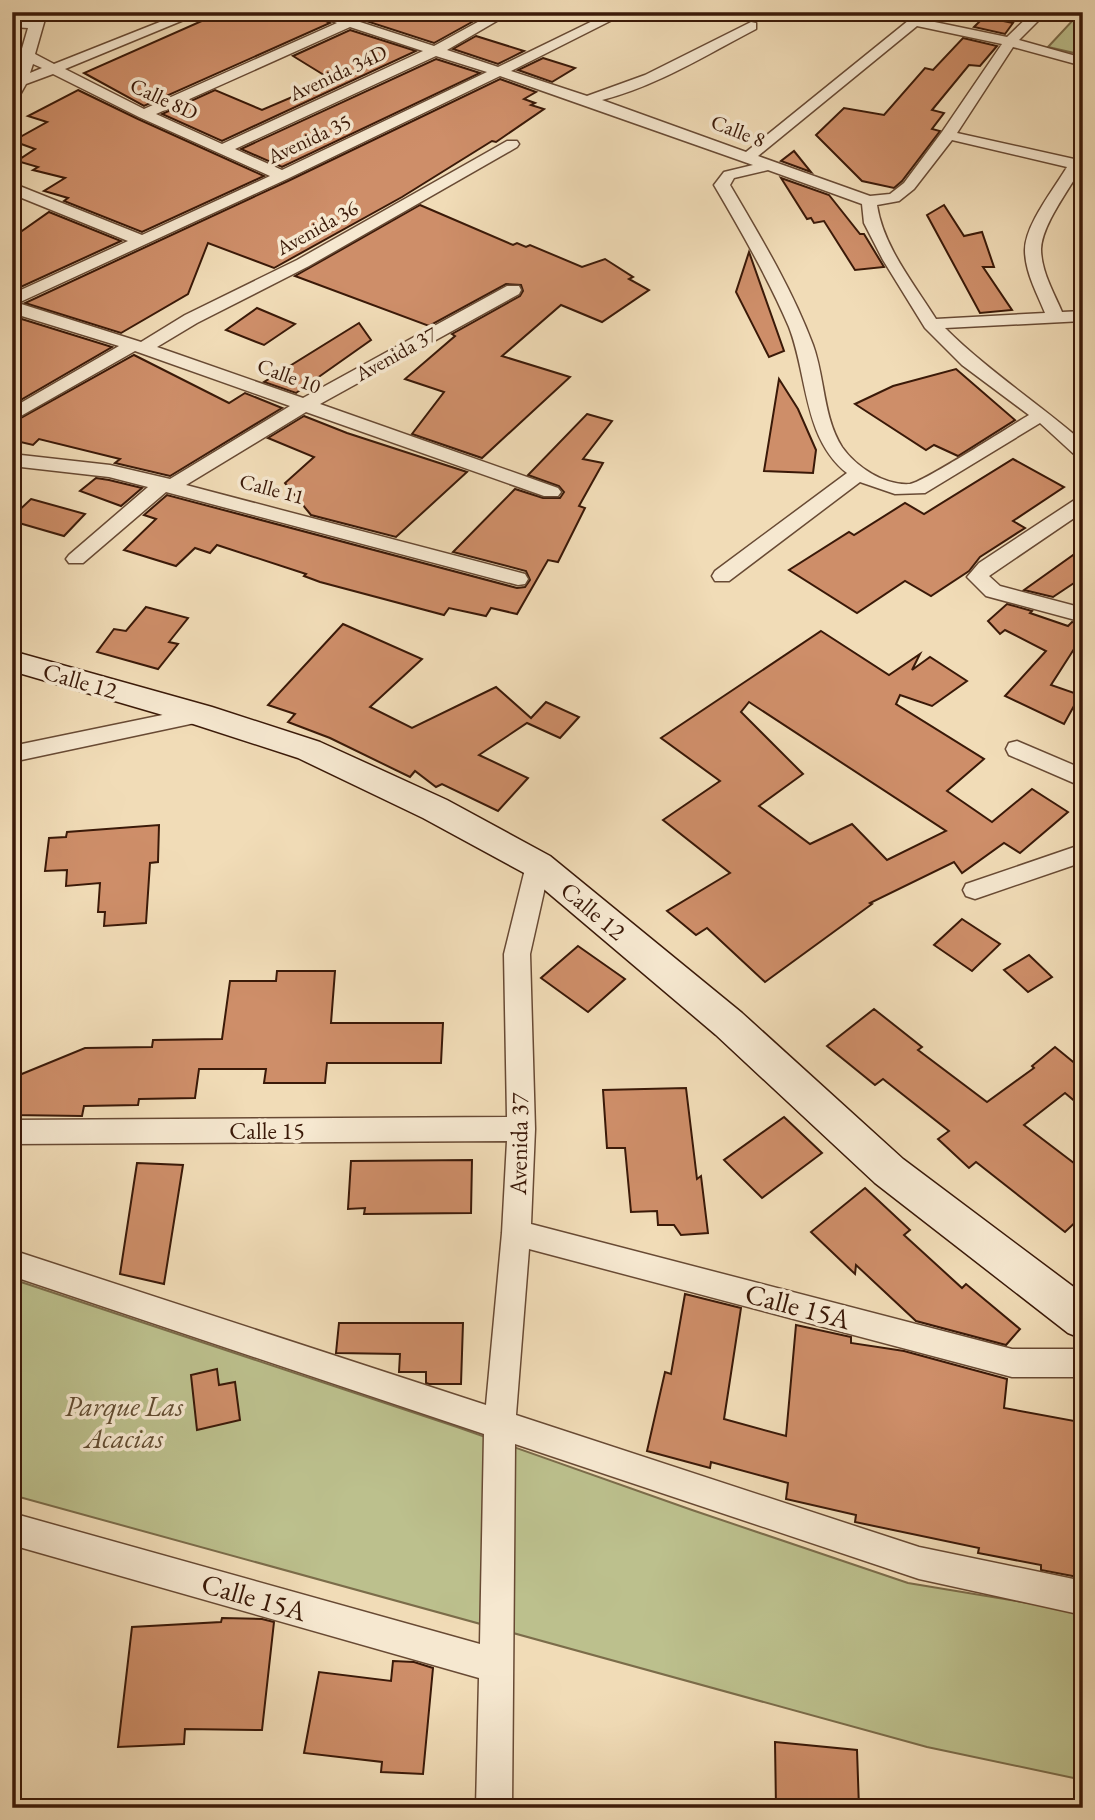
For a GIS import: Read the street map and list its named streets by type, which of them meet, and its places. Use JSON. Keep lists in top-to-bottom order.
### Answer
{
  "streets": {
    "main road": ["Calle 12"],
    "street": [
      "Avenida 34D",
      "Calle 8D",
      "Calle 8",
      "Avenida 35",
      "Avenida 36",
      "Avenida 37",
      "Calle 10",
      "Calle 11",
      "Calle 15",
      "Calle 15A"
    ]
  },
  "crossings": [
    ["Avenida 34D", "Calle 8D"],
    ["Avenida 34D", "Calle 8"],
    ["Calle 8D", "Avenida 35"],
    ["Calle 8", "Avenida 35"],
    ["Avenida 36", "Calle 10"],
    ["Avenida 37", "Calle 10"],
    ["Avenida 37", "Calle 11"],
    ["Avenida 37", "Calle 12"],
    ["Avenida 37", "Calle 15"],
    ["Avenida 37", "Calle 15A"]
  ],
  "parks": ["Parque Las Acacias"]
}
